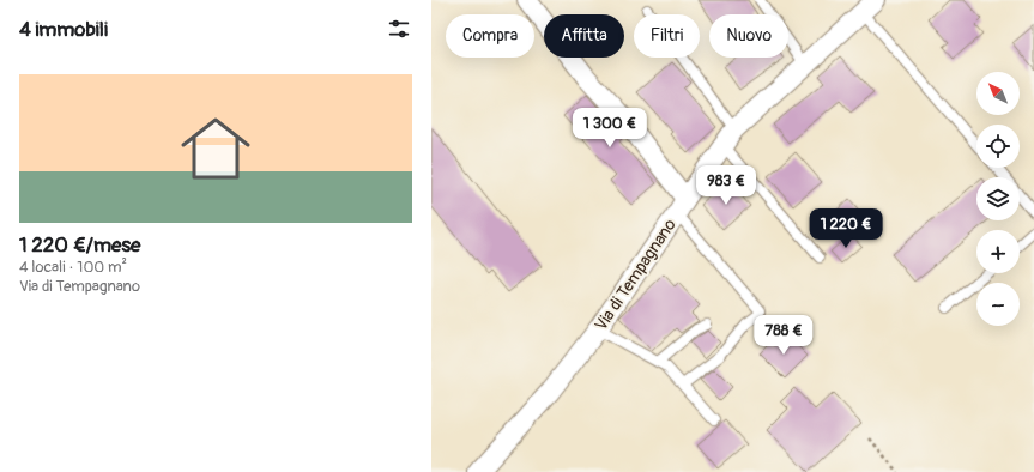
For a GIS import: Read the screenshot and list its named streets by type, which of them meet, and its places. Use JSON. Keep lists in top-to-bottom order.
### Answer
{
  "streets": {
    "street": ["Via di Tempagnano"]
  },
  "north": "top left",
  "page": {
    "heading": "4 immobili",
    "chip": [
      "Compra",
      "Affitta",
      "Filtri",
      "Nuovo"
    ],
    "list": [
      {
        "name": "1 220 €/mese",
        "note": "4 locali · 100 m² · Via di Tempagnano"
      }
    ],
    "map_buttons": ["+", "−"],
    "price": [
      "1 300 €",
      "983 €",
      "1 220 €",
      "788 €"
    ]
  }
}
